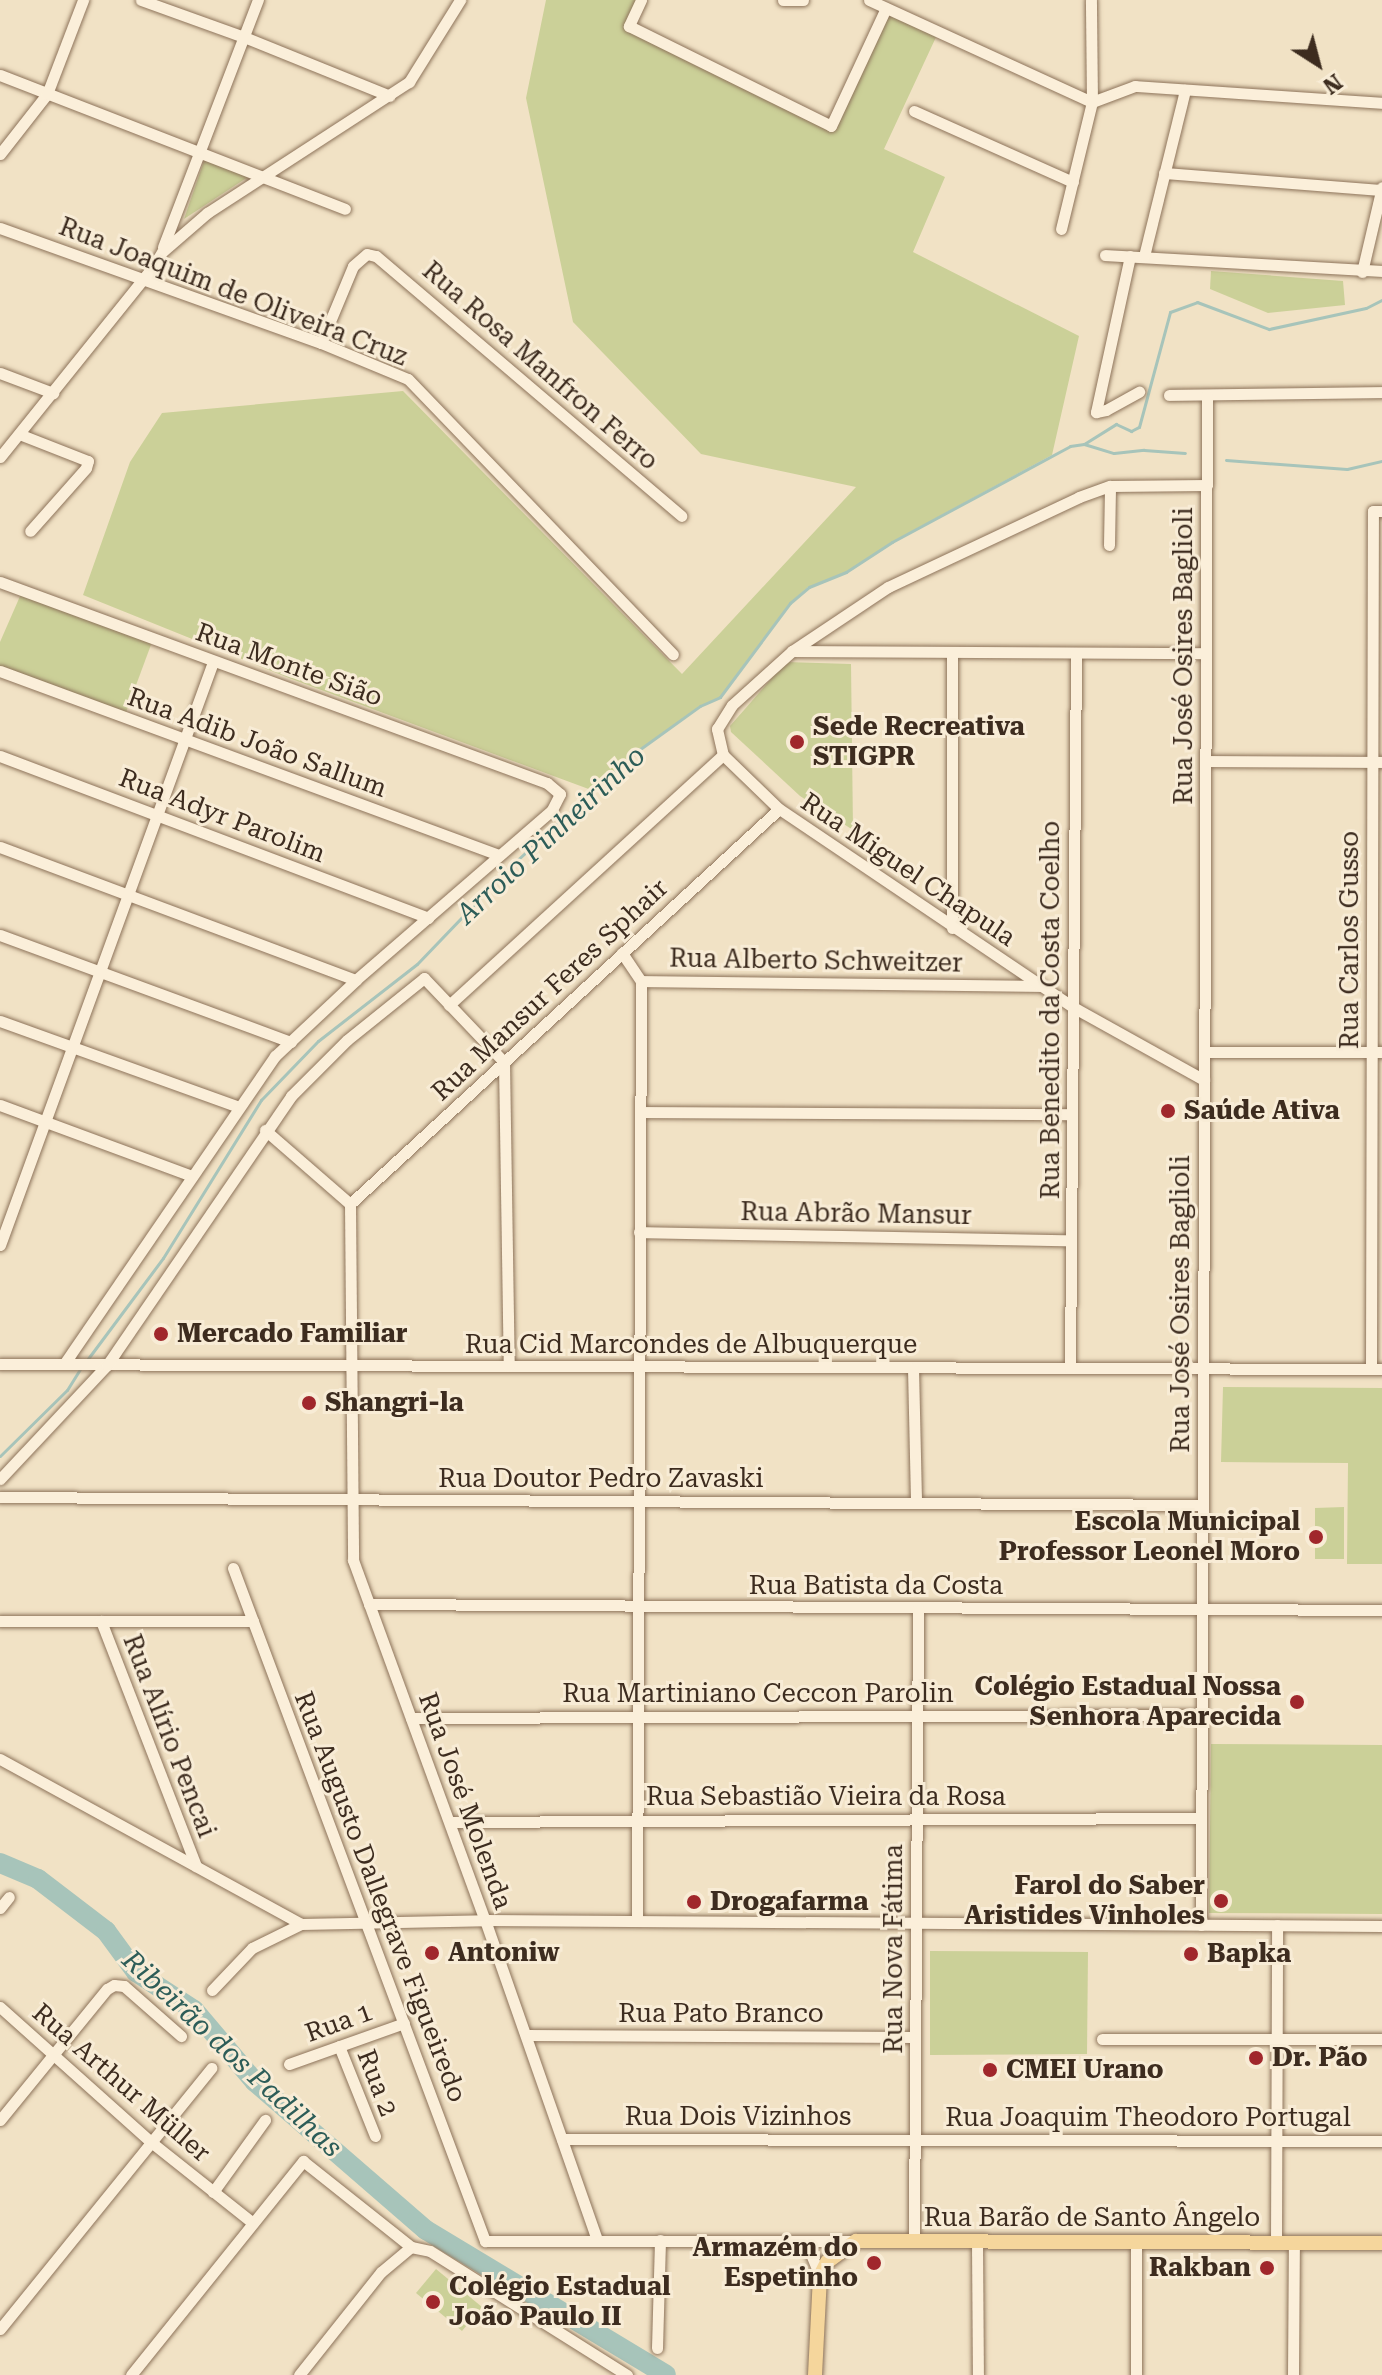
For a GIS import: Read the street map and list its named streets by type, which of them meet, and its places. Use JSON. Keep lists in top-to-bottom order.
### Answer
{
  "streets": {
    "main road": ["Rua Barão de Santo Ângelo"],
    "street": [
      "Rua Joaquim de Oliveira Cruz",
      "Rua Rosa Manfron Ferro",
      "Rua José Osires Baglioli",
      "Rua Monte Sião",
      "Rua Adib João Sallum",
      "Rua Adyr Parolim",
      "Rua Miguel Chapula",
      "Rua Carlos Gusso",
      "Rua Alberto Schweitzer",
      "Rua Mansur Feres Sphair",
      "Rua Benedito da Costa Coelho",
      "Rua Abrão Mansur",
      "Rua Cid Marcondes de Albuquerque",
      "Rua Doutor Pedro Zavaski",
      "Rua Batista da Costa",
      "Rua Martiniano Ceccon Parolin",
      "Rua Alírio Pencai",
      "Rua Sebastião Vieira da Rosa",
      "Rua José Molenda",
      "Rua Augusto Dallegrave Figueiredo",
      "Rua Nova Fátima",
      "Rua Pato Branco",
      "Rua 1",
      "Rua Arthur Müller",
      "Rua 2",
      "Rua Dois Vizinhos",
      "Rua Joaquim Theodoro Portugal"
    ]
  },
  "crossings": [
    ["Rua Joaquim de Oliveira Cruz", "Rua Rosa Manfron Ferro"],
    ["Rua José Osires Baglioli", "Rua Miguel Chapula"],
    ["Rua José Osires Baglioli", "Rua Cid Marcondes de Albuquerque"],
    ["Rua José Osires Baglioli", "Rua Doutor Pedro Zavaski"],
    ["Rua José Osires Baglioli", "Rua Batista da Costa"],
    ["Rua José Osires Baglioli", "Rua Martiniano Ceccon Parolin"],
    ["Rua José Osires Baglioli", "Rua Sebastião Vieira da Rosa"],
    ["Rua Monte Sião", "Rua Adib João Sallum"],
    ["Rua Miguel Chapula", "Rua Alberto Schweitzer"],
    ["Rua Miguel Chapula", "Rua Mansur Feres Sphair"],
    ["Rua Miguel Chapula", "Rua Benedito da Costa Coelho"],
    ["Rua Carlos Gusso", "Rua Cid Marcondes de Albuquerque"],
    ["Rua Mansur Feres Sphair", "Rua José Molenda"],
    ["Rua Benedito da Costa Coelho", "Rua Abrão Mansur"],
    ["Rua Benedito da Costa Coelho", "Rua Cid Marcondes de Albuquerque"],
    ["Rua Cid Marcondes de Albuquerque", "Rua José Molenda"],
    ["Rua Doutor Pedro Zavaski", "Rua José Molenda"],
    ["Rua Batista da Costa", "Rua José Molenda"],
    ["Rua Batista da Costa", "Rua Nova Fátima"],
    ["Rua Martiniano Ceccon Parolin", "Rua José Molenda"],
    ["Rua Martiniano Ceccon Parolin", "Rua Nova Fátima"],
    ["Rua Sebastião Vieira da Rosa", "Rua José Molenda"],
    ["Rua Sebastião Vieira da Rosa", "Rua Nova Fátima"],
    ["Rua José Molenda", "Rua Pato Branco"],
    ["Rua José Molenda", "Rua Dois Vizinhos"],
    ["Rua José Molenda", "Rua Barão de Santo Ângelo"],
    ["Rua Augusto Dallegrave Figueiredo", "Rua 1"],
    ["Rua Augusto Dallegrave Figueiredo", "Rua Barão de Santo Ângelo"],
    ["Rua Nova Fátima", "Rua Pato Branco"],
    ["Rua Nova Fátima", "Rua Dois Vizinhos"],
    ["Rua Nova Fátima", "Rua Joaquim Theodoro Portugal"],
    ["Rua Nova Fátima", "Rua Barão de Santo Ângelo"],
    ["Rua 1", "Rua 2"],
    ["Rua Dois Vizinhos", "Rua Joaquim Theodoro Portugal"]
  ],
  "water": ["Arroio Pinheirinho", "Ribeirão dos Padilhas"],
  "places": [
    "Sede Recreativa STIGPR",
    "Saúde Ativa",
    "Mercado Familiar",
    "Shangri-la",
    "Escola Municipal Professor Leonel Moro",
    "Colégio Estadual Nossa Senhora Aparecida",
    "Farol do Saber Aristides Vinholes",
    "Drogafarma",
    "Antoniw",
    "Bapka",
    "Dr. Pão",
    "CMEI Urano",
    "Armazém do Espetinho",
    "Rakban",
    "Colégio Estadual João Paulo II"
  ],
  "north": "bottom right"
}
